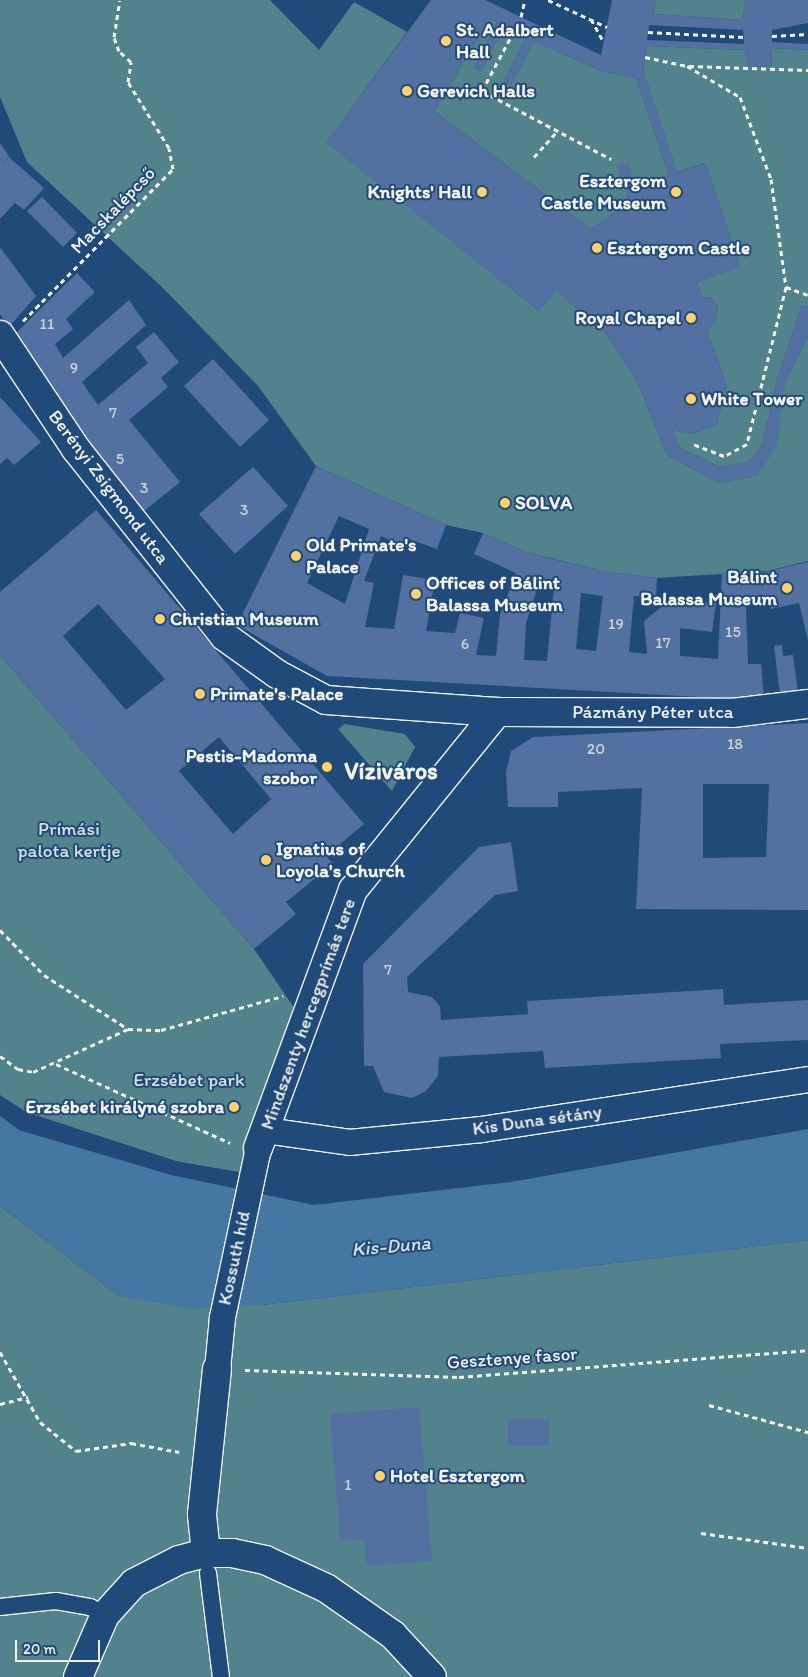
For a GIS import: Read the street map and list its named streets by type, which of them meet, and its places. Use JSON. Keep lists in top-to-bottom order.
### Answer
{
  "streets": {
    "street": [
      "Berényi Zsigmond utca",
      "Pázmány Péter utca",
      "Mindszenty hercegprímás tere",
      "Kis Duna sétány",
      "Kossuth híd"
    ],
    "path": ["Macskalépcső", "Gesztenye fasor"]
  },
  "crossings": [
    ["Macskalépcső", "Berényi Zsigmond utca"],
    ["Berényi Zsigmond utca", "Pázmány Péter utca"],
    ["Berényi Zsigmond utca", "Mindszenty hercegprímás tere"],
    ["Pázmány Péter utca", "Mindszenty hercegprímás tere"],
    ["Mindszenty hercegprímás tere", "Kis Duna sétány"],
    ["Mindszenty hercegprímás tere", "Kossuth híd"],
    ["Kis Duna sétány", "Kossuth híd"],
    ["Kossuth híd", "Gesztenye fasor"]
  ],
  "districts": ["Víziváros"],
  "water": ["Kis-Duna"],
  "parks": ["Prímási palota kertje", "Erzsébet park"],
  "places": [
    "St. Adalbert Hall",
    "Gerevich Halls",
    "Knights' Hall",
    "Esztergom Castle Museum",
    "Esztergom Castle",
    "Royal Chapel",
    "White Tower",
    "SOLVA",
    "Old Primate's Palace",
    "Bálint Balassa Museum",
    "Offices of Bálint Balassa Museum",
    "Christian Museum",
    "Primate's Palace",
    "Pestis-Madonna szobor",
    "Ignatius of Loyola's Church",
    "Erzsébet királyné szobra",
    "Hotel Esztergom"
  ],
  "house_numbers": [
    "11",
    "9",
    "7",
    "5",
    "3",
    "3",
    "19",
    "15",
    "17",
    "6",
    "18",
    "20",
    "7",
    "1"
  ],
  "scale_bar": "20 m"
}
